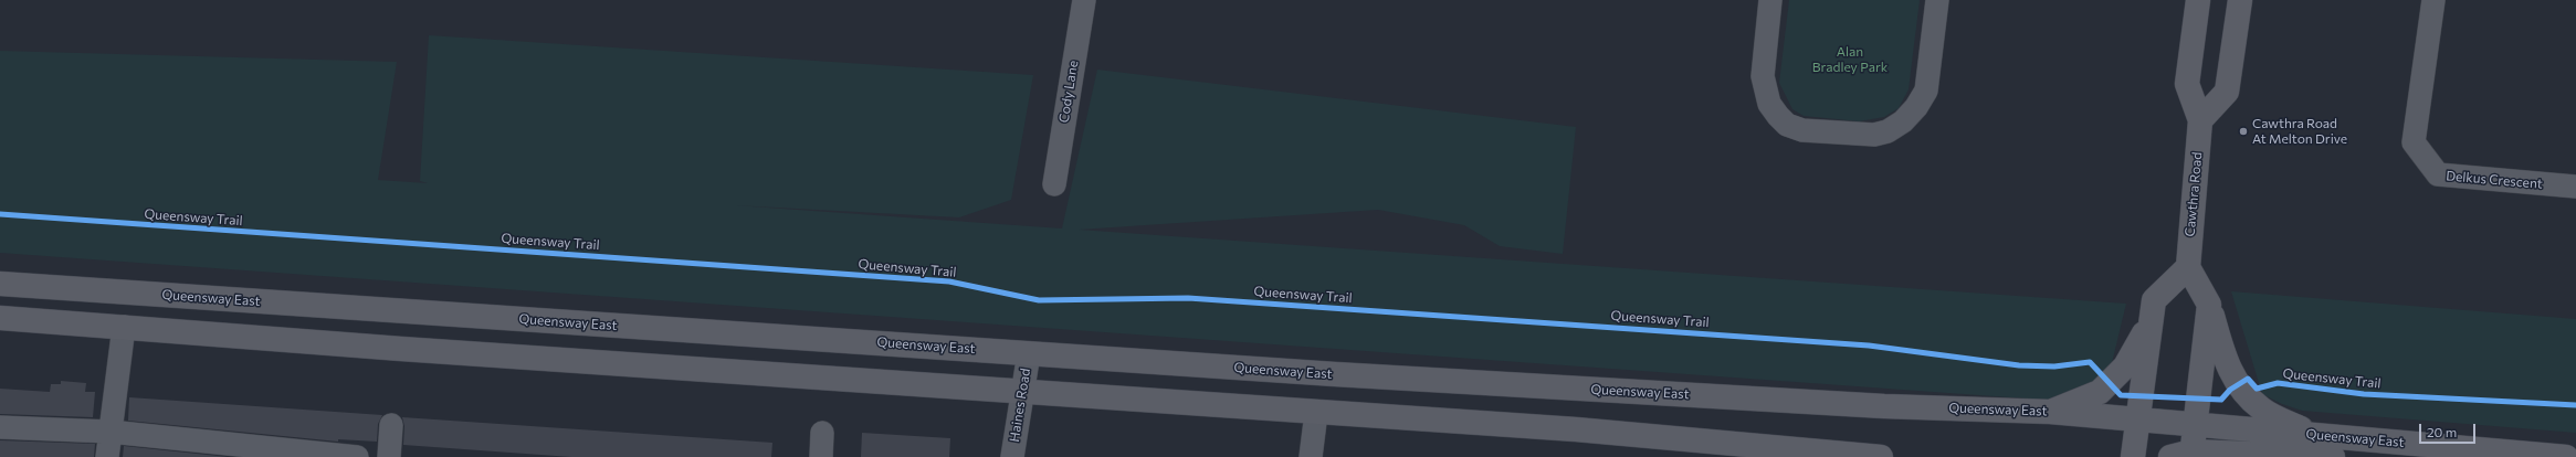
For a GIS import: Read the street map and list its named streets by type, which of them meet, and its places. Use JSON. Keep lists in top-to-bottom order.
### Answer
{
  "streets": {
    "main road": ["Cawthra Road", "Queensway East"],
    "street": ["Cody Lane", "Delkus Crescent", "Haines Road"],
    "cycle path": ["Queensway Trail"]
  },
  "crossings": [
    ["Queensway East", "Haines Road"]
  ],
  "parks": ["Alan Bradley Park"],
  "places": ["Cawthra Road At Melton Drive"],
  "scale_bar": "20 m"
}
